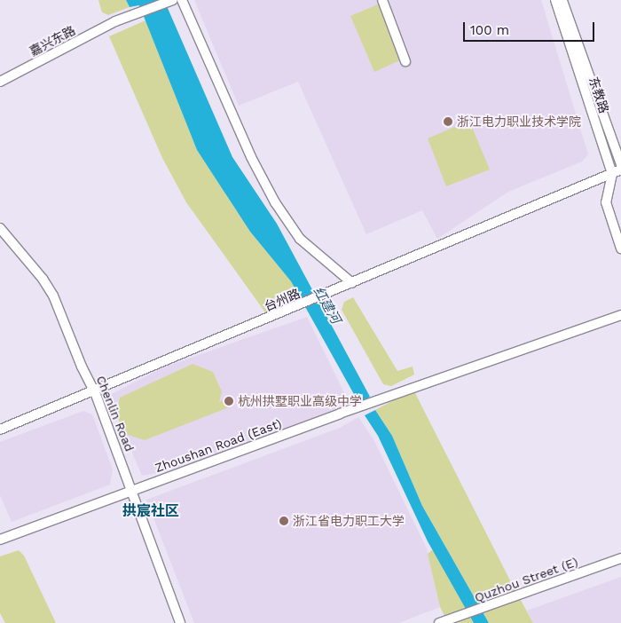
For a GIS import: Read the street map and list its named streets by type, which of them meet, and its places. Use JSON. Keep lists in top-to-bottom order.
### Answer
{
  "streets": {
    "street": [
      "嘉兴东路",
      "东教路",
      "台州路",
      "Chenlin Road",
      "Zhoushan Road (East)",
      "Quzhou Street (E)"
    ]
  },
  "crossings": [
    ["东教路", "台州路"],
    ["台州路", "Chenlin Road"],
    ["Chenlin Road", "Zhoushan Road (East)"]
  ],
  "districts": ["拱宸社区"],
  "water": ["红建河"],
  "places": ["浙江电力职业技术学院", "杭州拱墅职业高级中学", "浙江省电力职工大学"],
  "scale_bar": "100 m"
}
